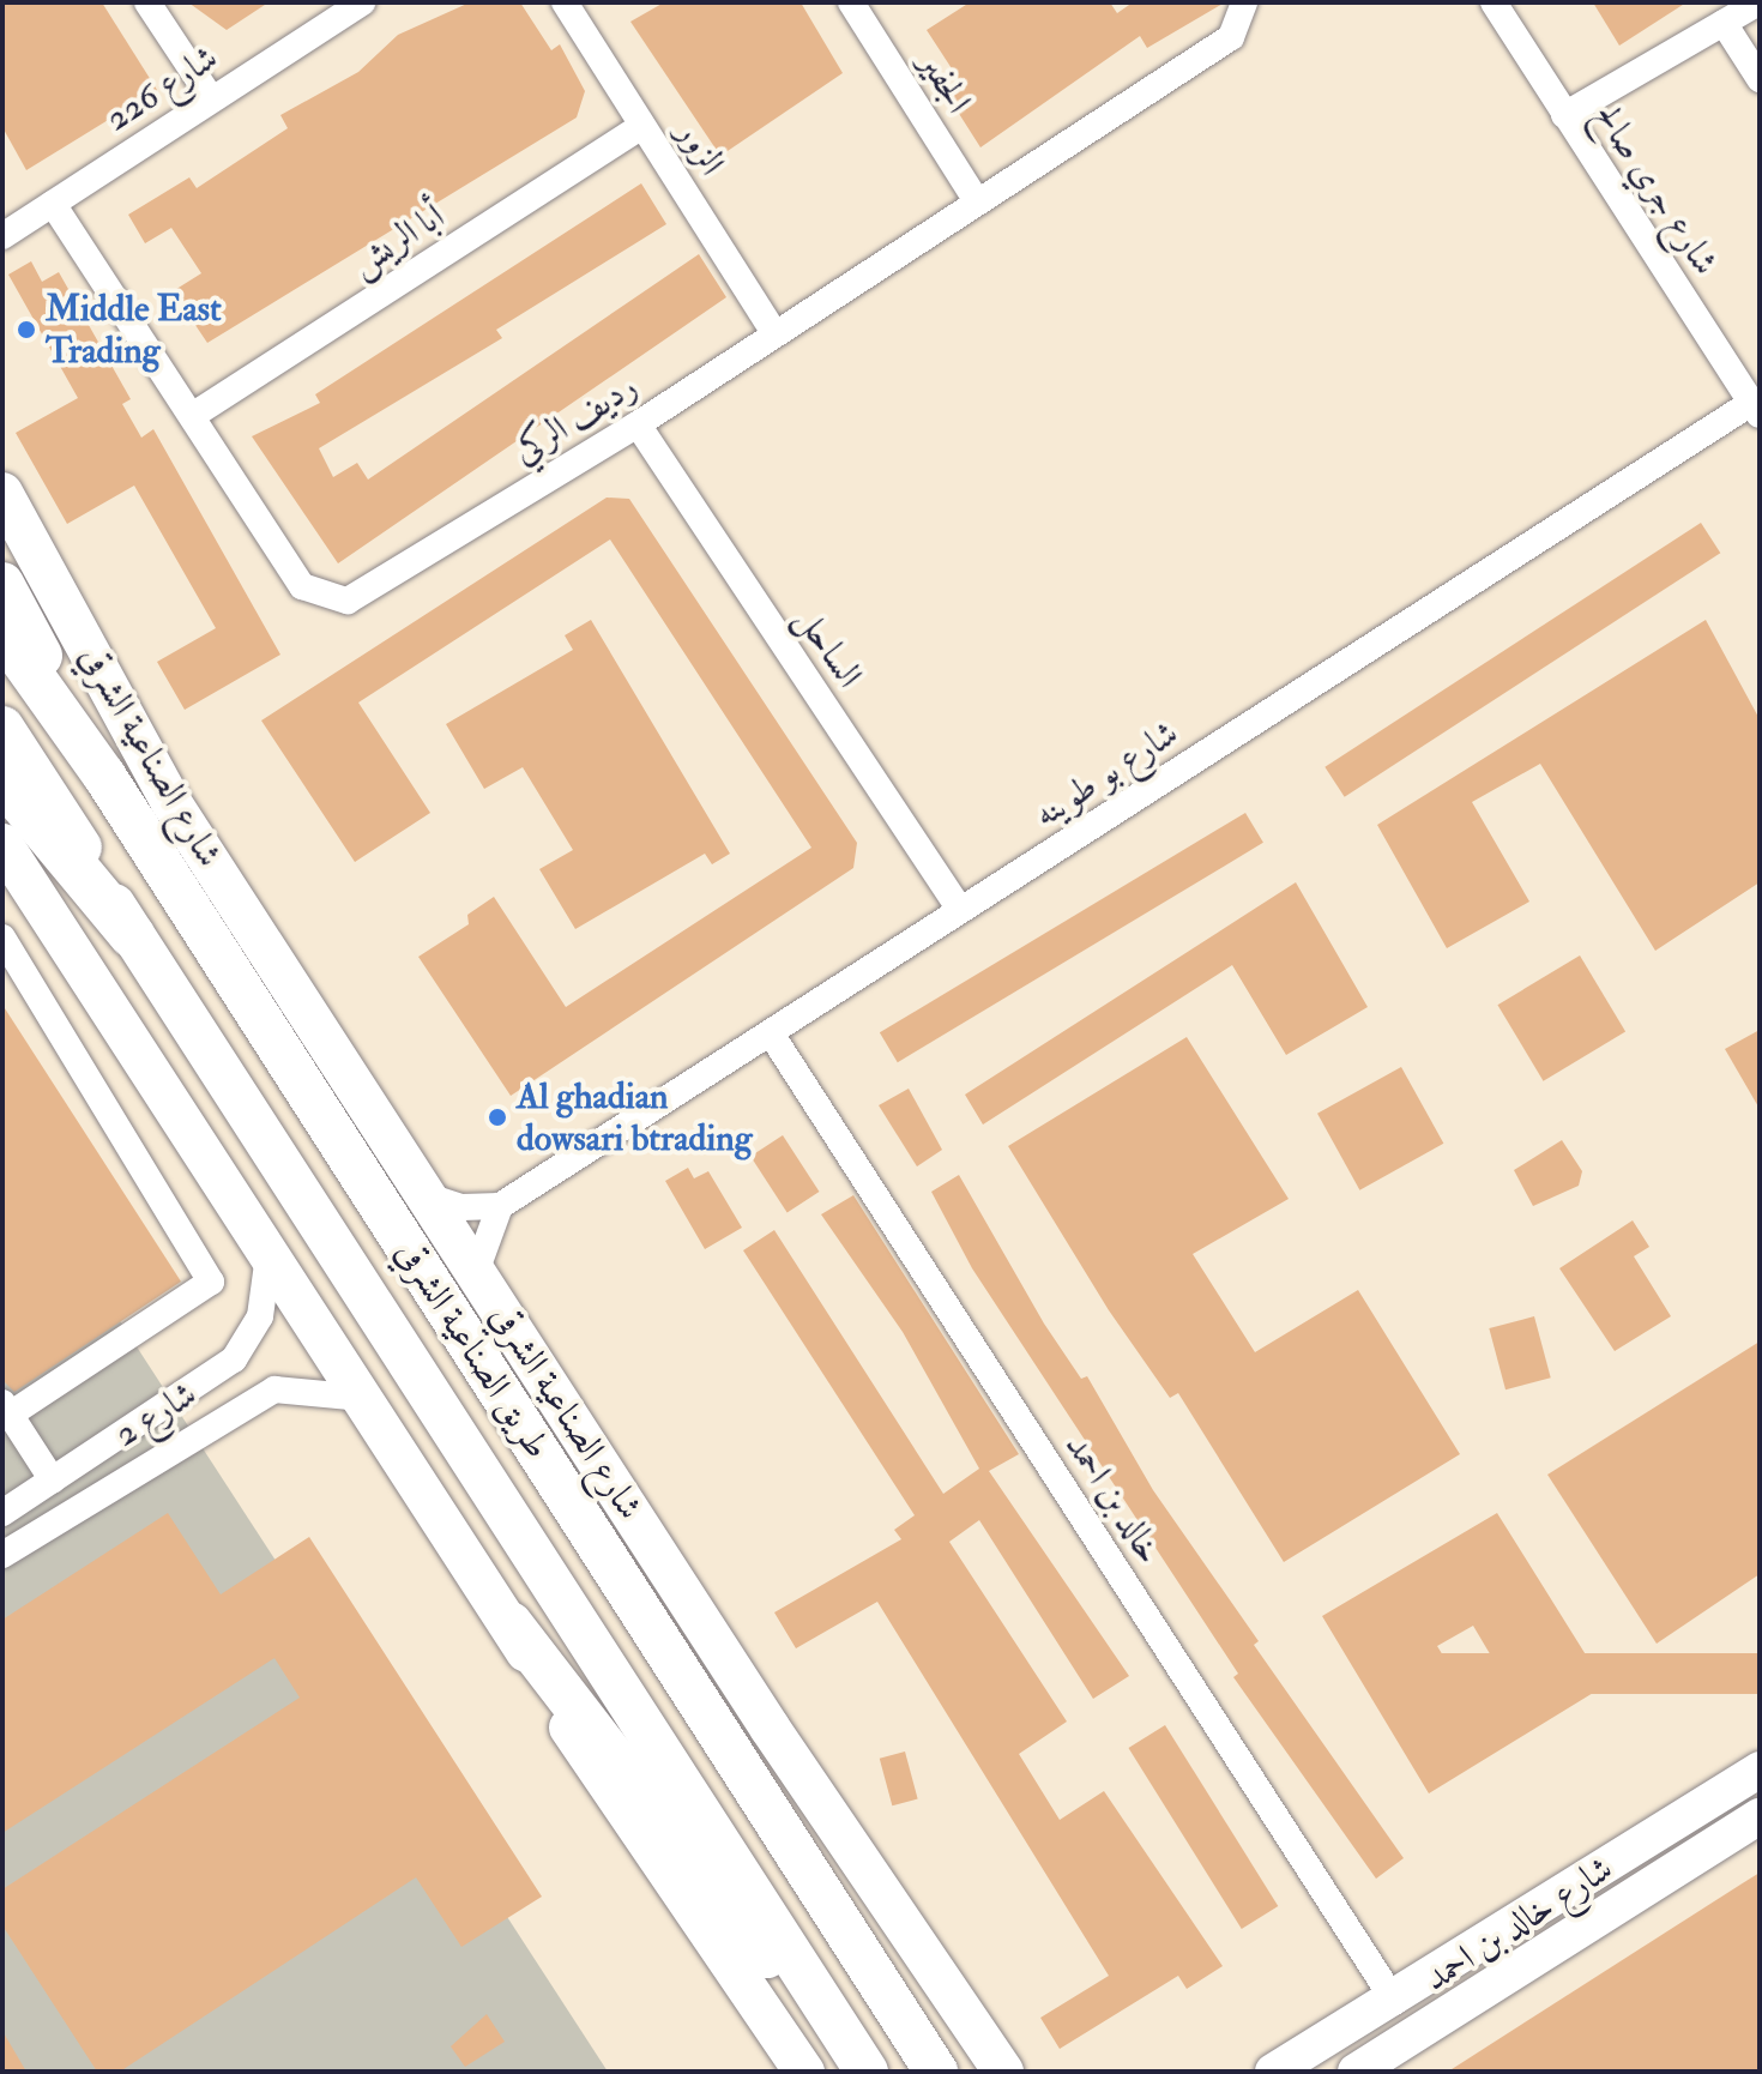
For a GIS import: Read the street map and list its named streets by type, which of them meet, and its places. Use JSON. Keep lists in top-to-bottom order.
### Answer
{
  "streets": {
    "highway": ["طريق الصناعية الشرقي"],
    "main road": ["شارع الصناعية الشرقي", "شارع خالد بن احمد"],
    "street": [
      "الجفير",
      "شارع 226",
      "الزور",
      "شارع جري صالح",
      "أبا الريش",
      "رديف الركي",
      "الساحل",
      "شارع بو طوينه",
      "شارع 2",
      "خالد بن احمد"
    ]
  },
  "crossings": [
    ["الجفير", "رديف الركي"],
    ["شارع 226", "رديف الركي"],
    ["الزور", "أبا الريش"],
    ["الزور", "رديف الركي"],
    ["شارع جري صالح", "شارع بو طوينه"],
    ["أبا الريش", "رديف الركي"],
    ["رديف الركي", "الساحل"],
    ["الساحل", "شارع بو طوينه"],
    ["شارع بو طوينه", "خالد بن احمد"],
    ["خالد بن احمد", "شارع خالد بن احمد"]
  ],
  "places": ["Middle East Trading", "Al ghadian dowsari btrading"]
}
